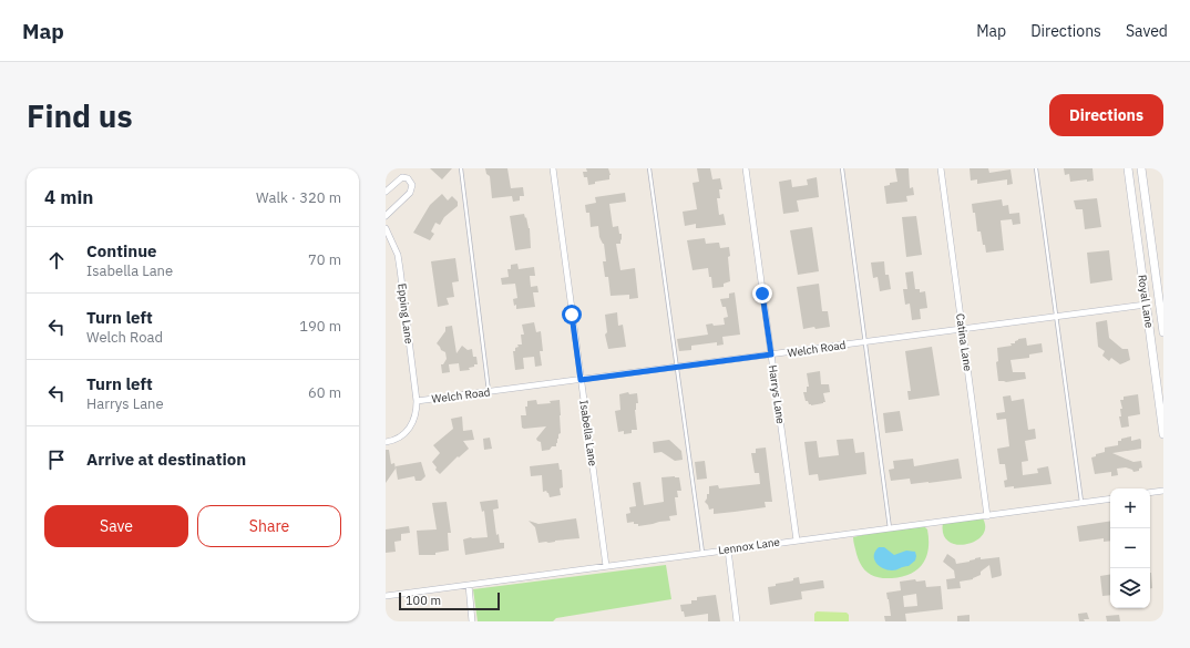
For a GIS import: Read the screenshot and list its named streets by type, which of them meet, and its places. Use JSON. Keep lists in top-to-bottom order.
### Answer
{
  "streets": {
    "main road": ["Royal Lane", "Welch Road"],
    "street": [
      "Epping Lane",
      "Catina Lane",
      "Harrys Lane",
      "Isabella Lane",
      "Lennox Lane"
    ]
  },
  "crossings": [
    ["Royal Lane", "Welch Road"],
    ["Epping Lane", "Welch Road"],
    ["Catina Lane", "Welch Road"],
    ["Catina Lane", "Lennox Lane"],
    ["Welch Road", "Harrys Lane"],
    ["Welch Road", "Isabella Lane"],
    ["Harrys Lane", "Lennox Lane"],
    ["Isabella Lane", "Lennox Lane"]
  ],
  "scale_bar": "100 m",
  "page": {
    "header": "Map",
    "nav": ["Map", "Directions", "Saved"],
    "buttons": [
      "Directions",
      ["Save", "Share"]
    ],
    "title": "Find us",
    "heading": ["4 min", "Walk · 320 m"],
    "list": [
      ["Continue", "Isabella Lane", "70 m"],
      ["Turn left", "Welch Road", "190 m"],
      ["Turn left", "Harrys Lane", "60 m"],
      "Arrive at destination"
    ],
    "map_buttons": ["+", "−"],
    "scale": "100 m"
  }
}
